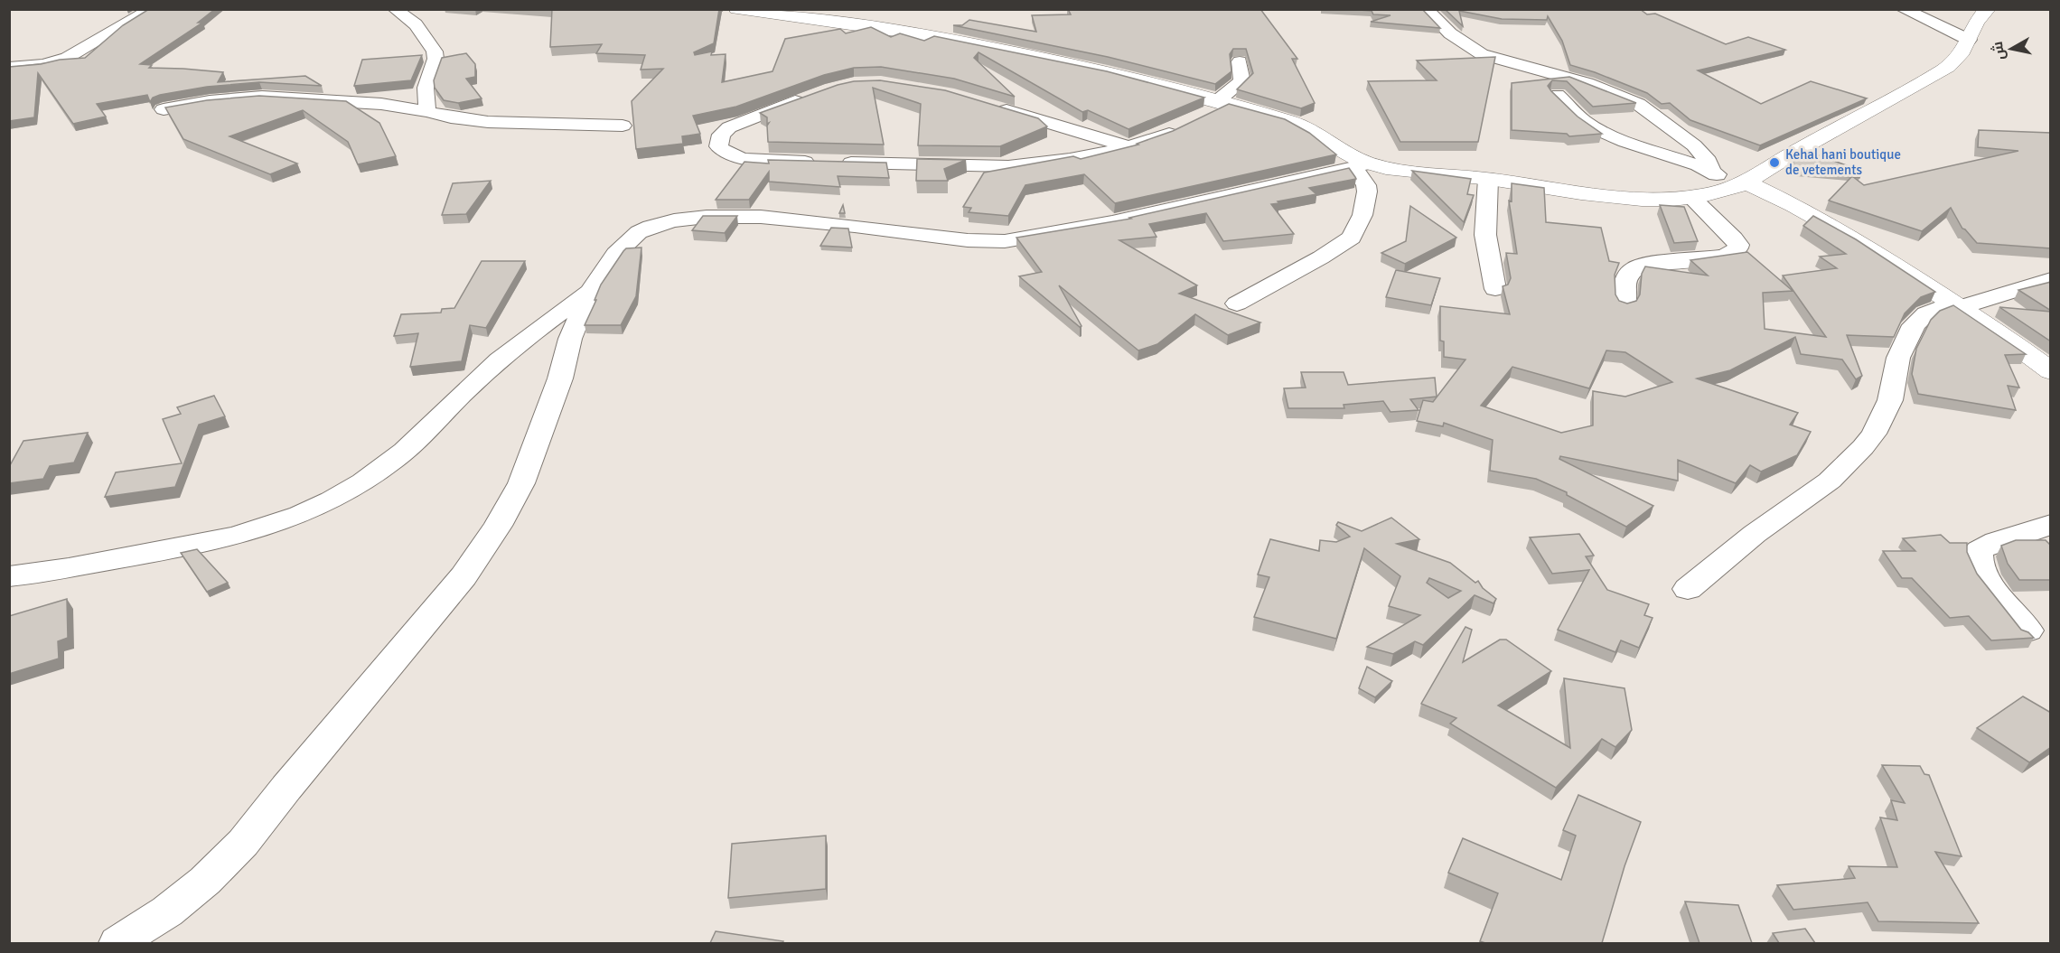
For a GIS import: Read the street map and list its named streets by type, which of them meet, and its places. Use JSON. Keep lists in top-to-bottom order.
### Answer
{
  "places": ["Kehal hani boutique de vetements"],
  "north": "left"
}
